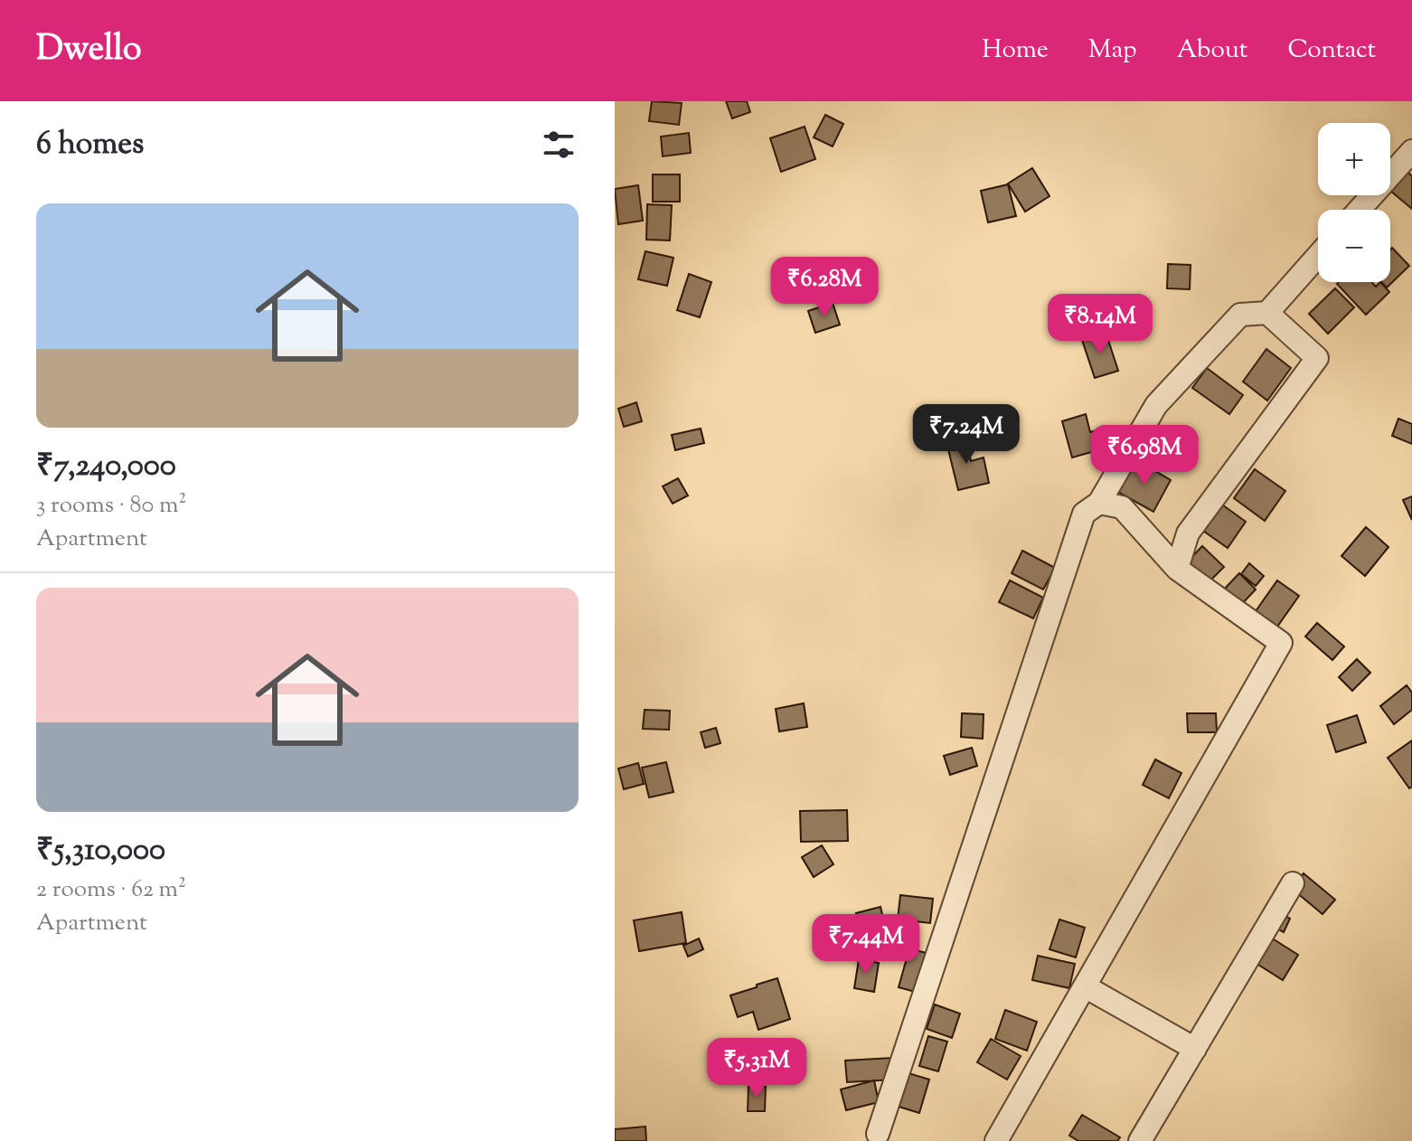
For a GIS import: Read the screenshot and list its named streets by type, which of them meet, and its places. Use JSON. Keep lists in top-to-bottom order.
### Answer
{
  "page": {
    "header": "Dwello",
    "nav": [
      "Home",
      "Map",
      "About",
      "Contact"
    ],
    "heading": "6 homes",
    "map_buttons": ["+", "−"],
    "list": [
      {
        "name": "₹7,240,000",
        "note": "3 rooms · 80 m² · Apartment"
      },
      {
        "name": "₹5,310,000",
        "note": "2 rooms · 62 m² · Apartment"
      }
    ],
    "price": [
      "₹6.28M",
      "₹8.14M",
      "₹7.24M",
      "₹6.98M",
      "₹7.44M",
      "₹5.31M"
    ]
  }
}
